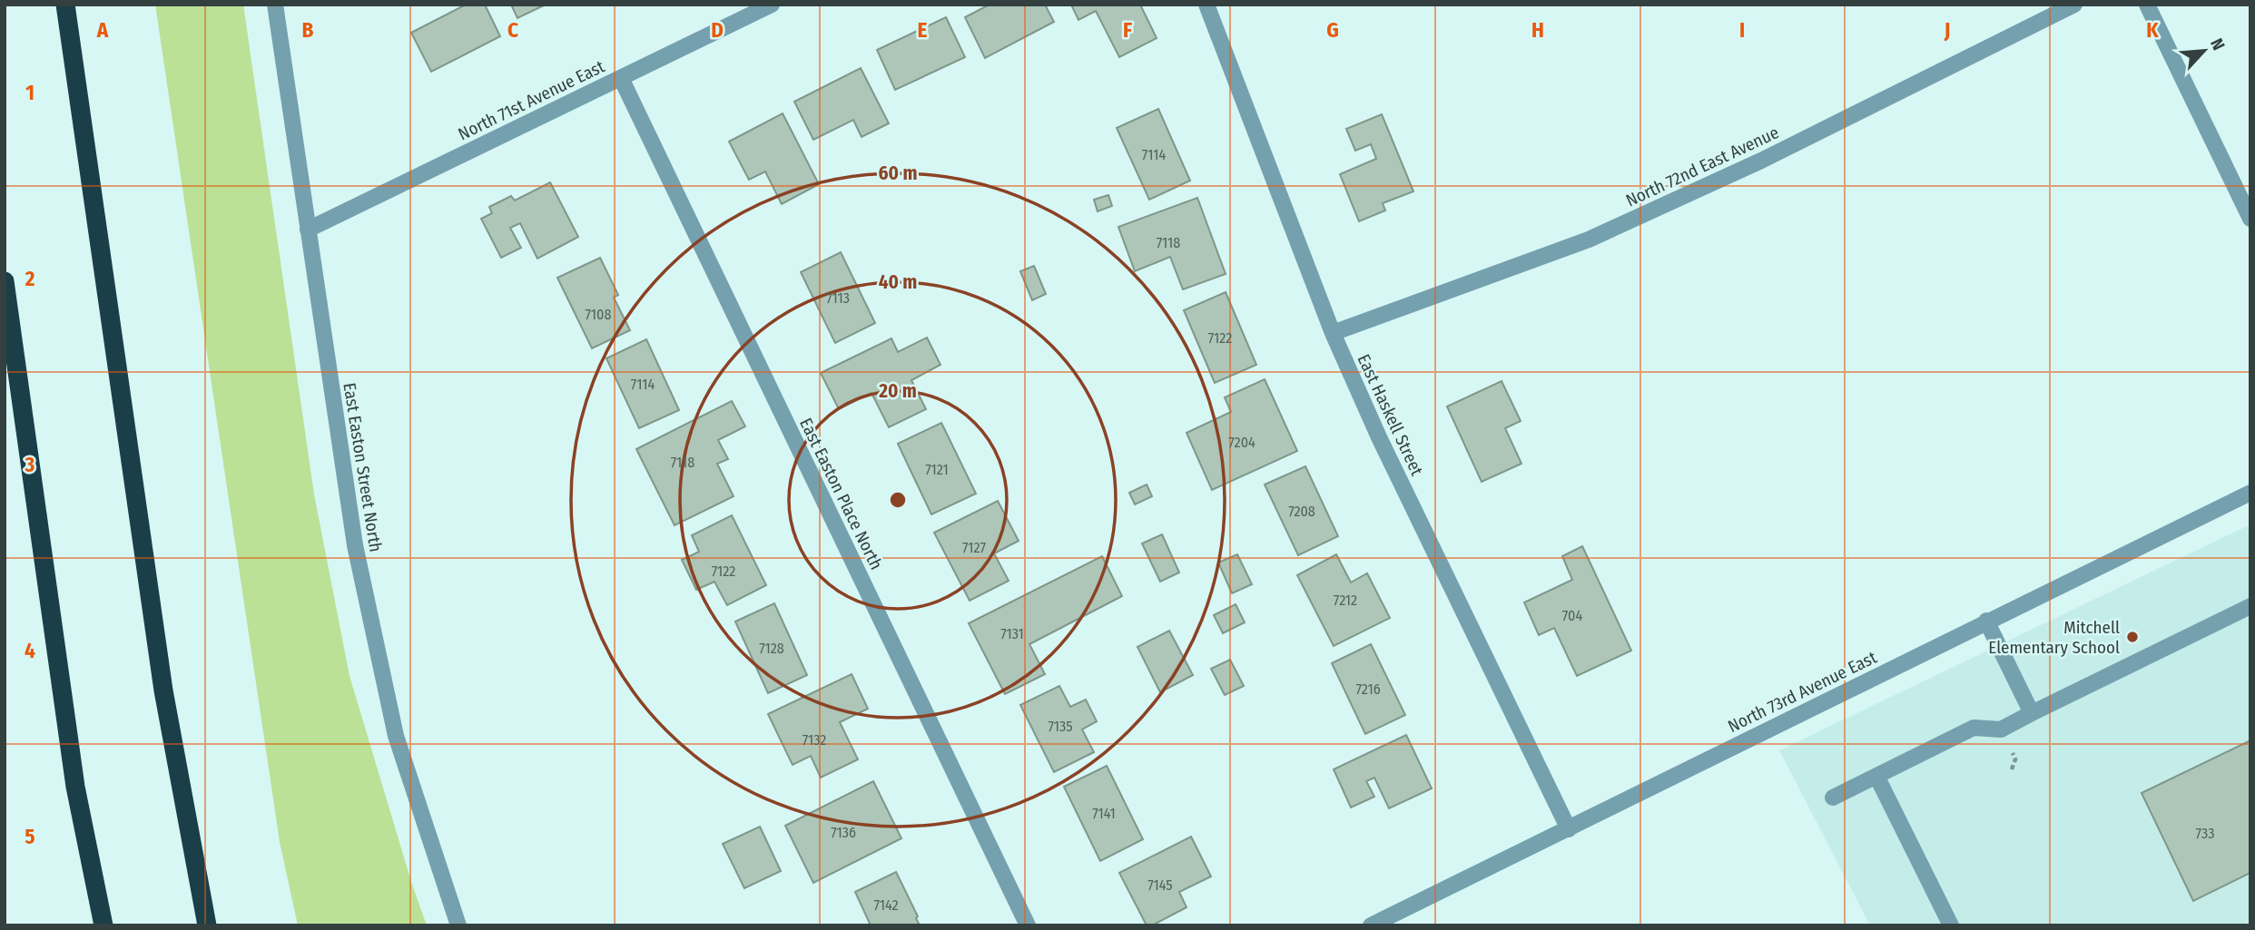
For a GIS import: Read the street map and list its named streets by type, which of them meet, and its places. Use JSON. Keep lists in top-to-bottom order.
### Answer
{
  "streets": {
    "street": [
      "North 71st Avenue East",
      "North 72nd East Avenue",
      "East Haskell Street",
      "East Easton Street North",
      "East Easton Place North",
      "North 73rd Avenue East"
    ]
  },
  "crossings": [
    ["North 71st Avenue East", "East Easton Street North"],
    ["North 71st Avenue East", "East Easton Place North"],
    ["North 72nd East Avenue", "East Haskell Street"],
    ["East Haskell Street", "North 73rd Avenue East"]
  ],
  "places": ["Mitchell Elementary School"],
  "house_numbers": [
    "7114",
    "7118",
    "7113",
    "7108",
    "7122",
    "7114",
    "7204",
    "7118",
    "7121",
    "7208",
    "7127",
    "7122",
    "7212",
    "704",
    "7131",
    "7128",
    "7216",
    "7135",
    "7132",
    "7141",
    "7136",
    "733",
    "7145",
    "7142"
  ],
  "north": "top right",
  "grid": {
    "columns": [
      "A",
      "B",
      "C",
      "D",
      "E",
      "F",
      "G",
      "H",
      "I",
      "J",
      "K"
    ],
    "rows": [
      "1",
      "2",
      "3",
      "4",
      "5"
    ]
  },
  "rings": ["60 m", "40 m", "20 m"]
}
